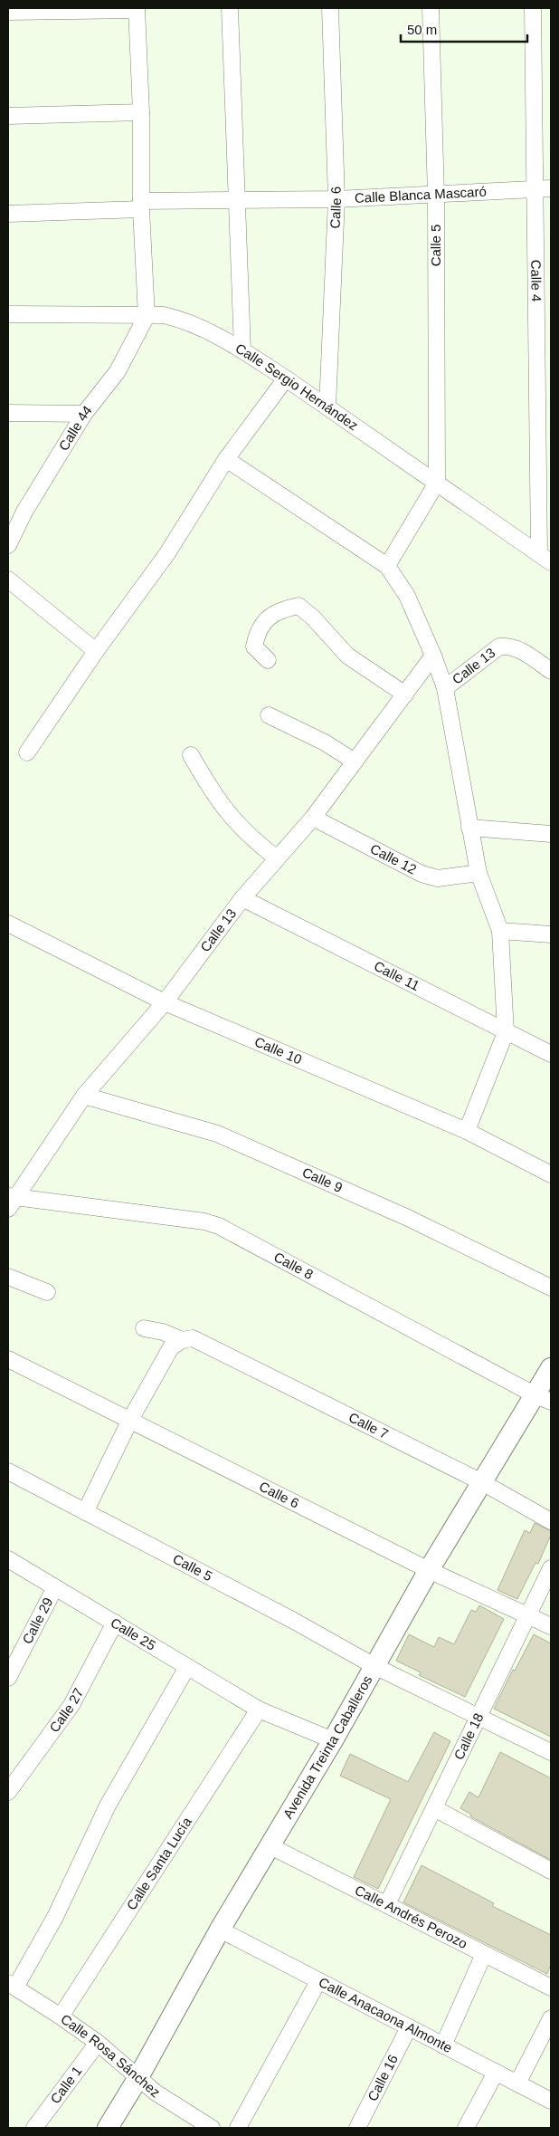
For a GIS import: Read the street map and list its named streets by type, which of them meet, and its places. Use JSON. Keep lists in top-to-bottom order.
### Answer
{
  "streets": {
    "street": [
      "Calle Blanca Mascaró",
      "Calle 6",
      "Calle 5",
      "Calle 4",
      "Calle Sergio Hernández",
      "Calle 44",
      "Calle 13",
      "Calle 12",
      "Calle 11",
      "Calle 10",
      "Calle 9",
      "Calle 8",
      "Calle 7",
      "Calle 29",
      "Calle 25",
      "Calle 27",
      "Calle 18",
      "Avenida Treinta Caballeros",
      "Calle Santa Lucía",
      "Calle Andrés Perozo",
      "Calle Anacaona Almonte",
      "Calle Rosa Sánchez",
      "Calle 16",
      "Calle 1"
    ]
  },
  "crossings": [
    ["Calle Blanca Mascaró", "Calle 6"],
    ["Calle Blanca Mascaró", "Calle 5"],
    ["Calle Blanca Mascaró", "Calle 4"],
    ["Calle 6", "Calle Sergio Hernández"],
    ["Calle 6", "Calle 18"],
    ["Calle 6", "Avenida Treinta Caballeros"],
    ["Calle 5", "Calle Sergio Hernández"],
    ["Calle 5", "Calle 18"],
    ["Calle 5", "Avenida Treinta Caballeros"],
    ["Calle 4", "Calle Sergio Hernández"],
    ["Calle Sergio Hernández", "Calle 44"],
    ["Calle 13", "Calle 12"],
    ["Calle 13", "Calle 11"],
    ["Calle 13", "Calle 10"],
    ["Calle 13", "Calle 9"],
    ["Calle 13", "Calle 8"],
    ["Calle 8", "Avenida Treinta Caballeros"],
    ["Calle 7", "Avenida Treinta Caballeros"],
    ["Calle 29", "Calle 25"],
    ["Calle 25", "Calle 27"],
    ["Calle 25", "Avenida Treinta Caballeros"],
    ["Calle 25", "Calle Santa Lucía"],
    ["Calle 18", "Calle Andrés Perozo"],
    ["Avenida Treinta Caballeros", "Calle Andrés Perozo"],
    ["Avenida Treinta Caballeros", "Calle Anacaona Almonte"],
    ["Avenida Treinta Caballeros", "Calle Rosa Sánchez"],
    ["Calle Santa Lucía", "Calle Rosa Sánchez"],
    ["Calle Anacaona Almonte", "Calle 16"],
    ["Calle Rosa Sánchez", "Calle 1"]
  ],
  "scale_bar": "50 m"
}
